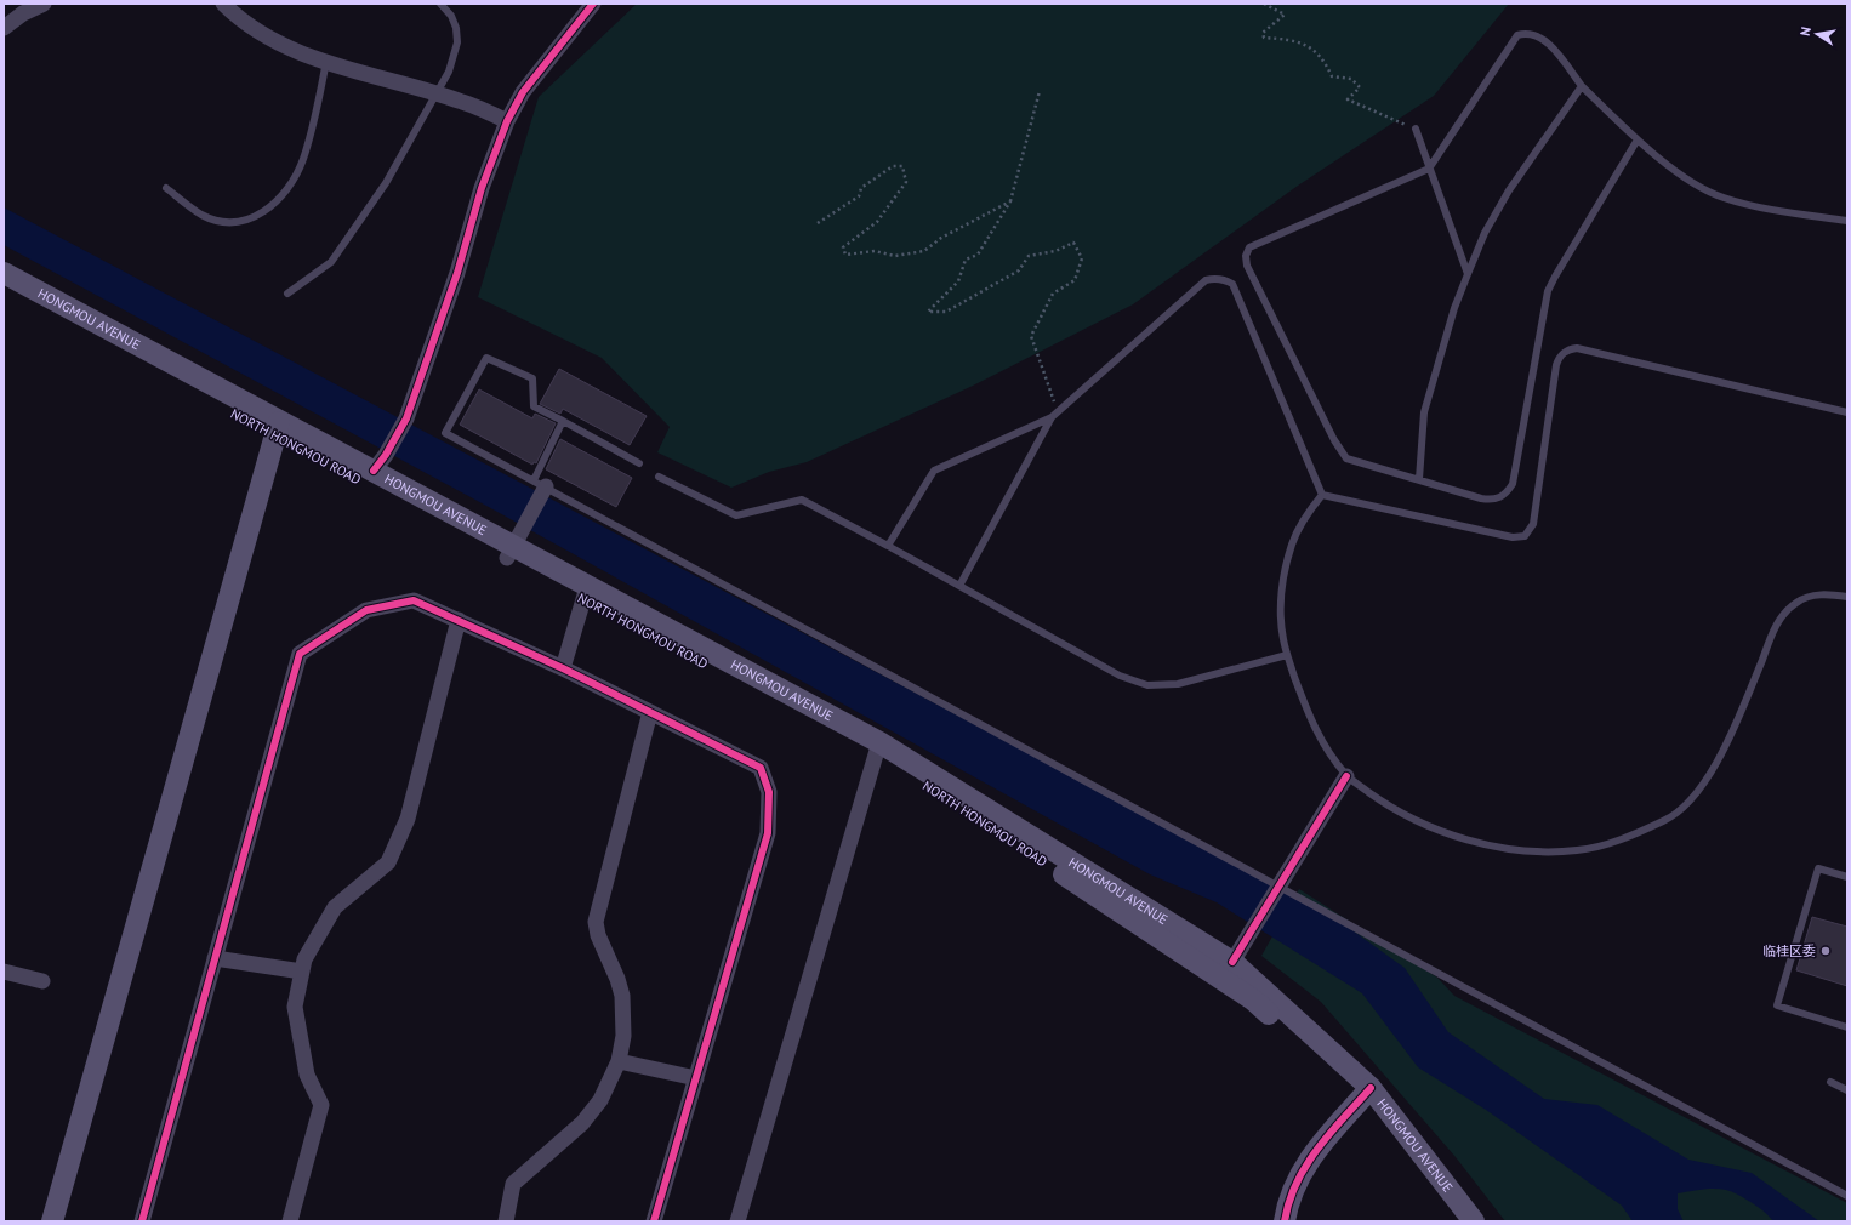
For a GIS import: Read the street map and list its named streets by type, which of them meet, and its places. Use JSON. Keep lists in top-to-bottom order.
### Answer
{
  "streets": {
    "main road": ["HONGMOU AVENUE", "NORTH HONGMOU ROAD"]
  },
  "crossings": [
    ["HONGMOU AVENUE", "NORTH HONGMOU ROAD"]
  ],
  "places": ["临桂区委"],
  "north": "left"
}
